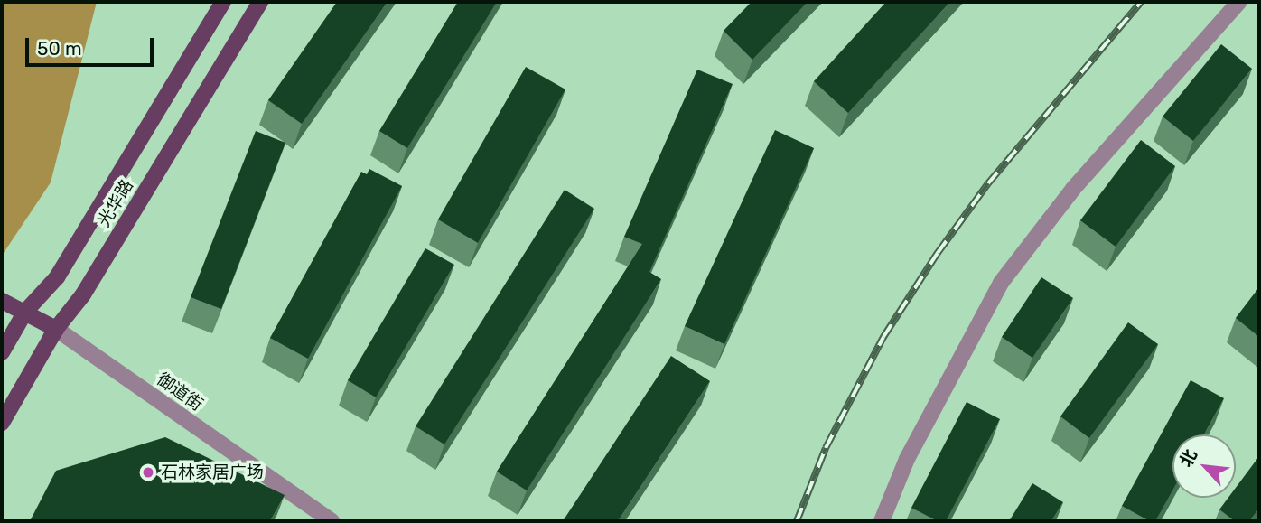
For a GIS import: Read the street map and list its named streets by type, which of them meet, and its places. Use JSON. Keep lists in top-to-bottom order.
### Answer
{
  "streets": {
    "main road": ["光华路"],
    "street": ["御道街"]
  },
  "crossings": [
    ["光华路", "御道街"]
  ],
  "places": ["石林家居广场"],
  "scale_bar": "50 m",
  "north": "top left"
}
